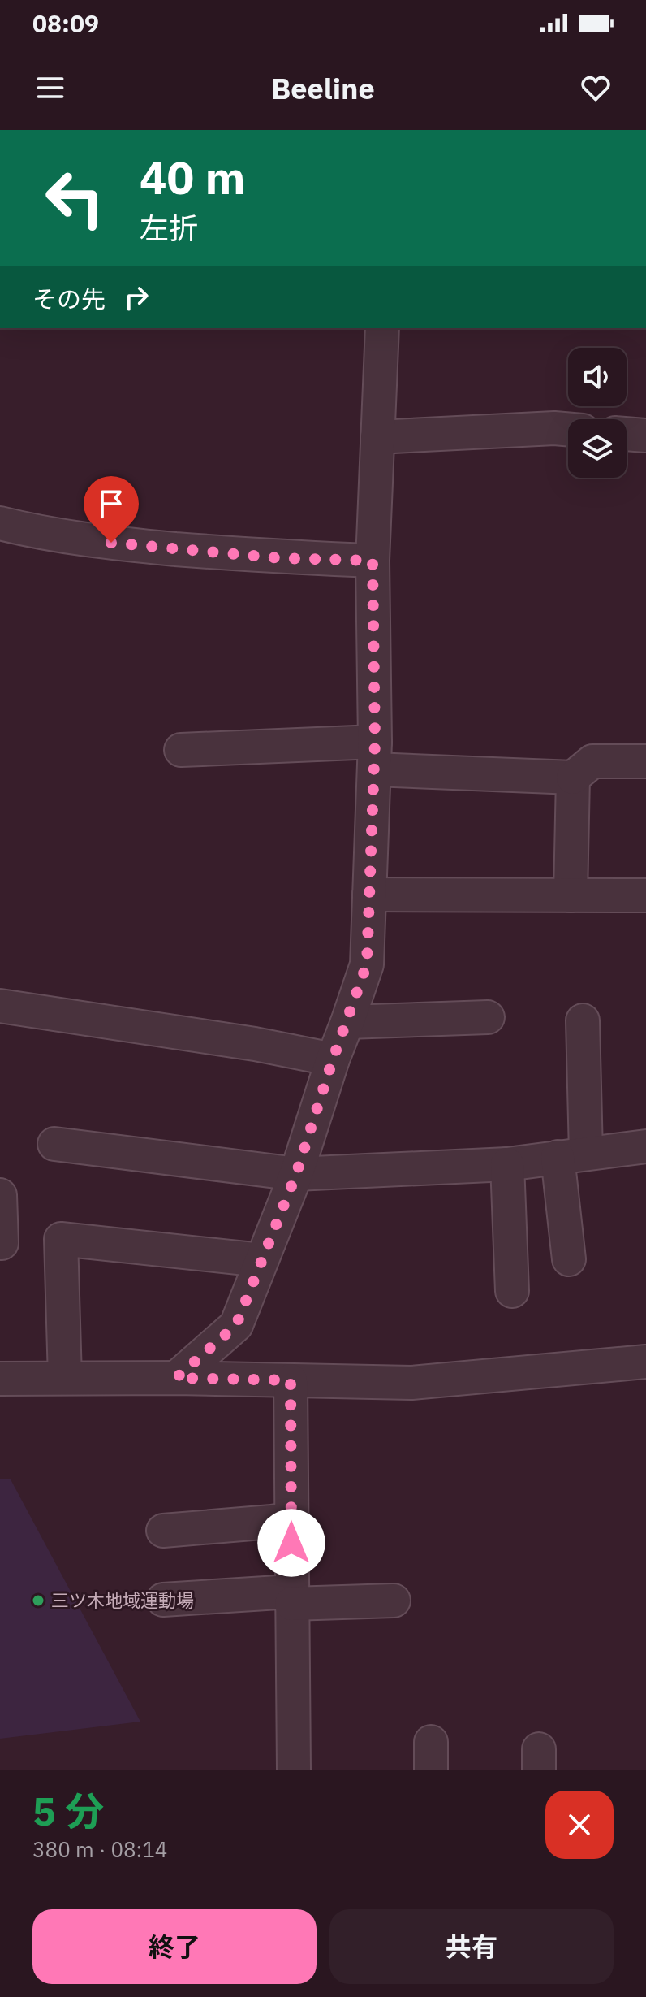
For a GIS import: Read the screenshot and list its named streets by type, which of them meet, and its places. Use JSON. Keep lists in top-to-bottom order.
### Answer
{
  "places": ["三ツ木地域運動場"],
  "page": {
    "status": "08:09",
    "header": "Beeline",
    "turn": ["40 m", "左折"],
    "then": "その先",
    "heading": ["5 分", "380 m · 08:14"],
    "buttons": ["終了", "共有"]
  }
}
